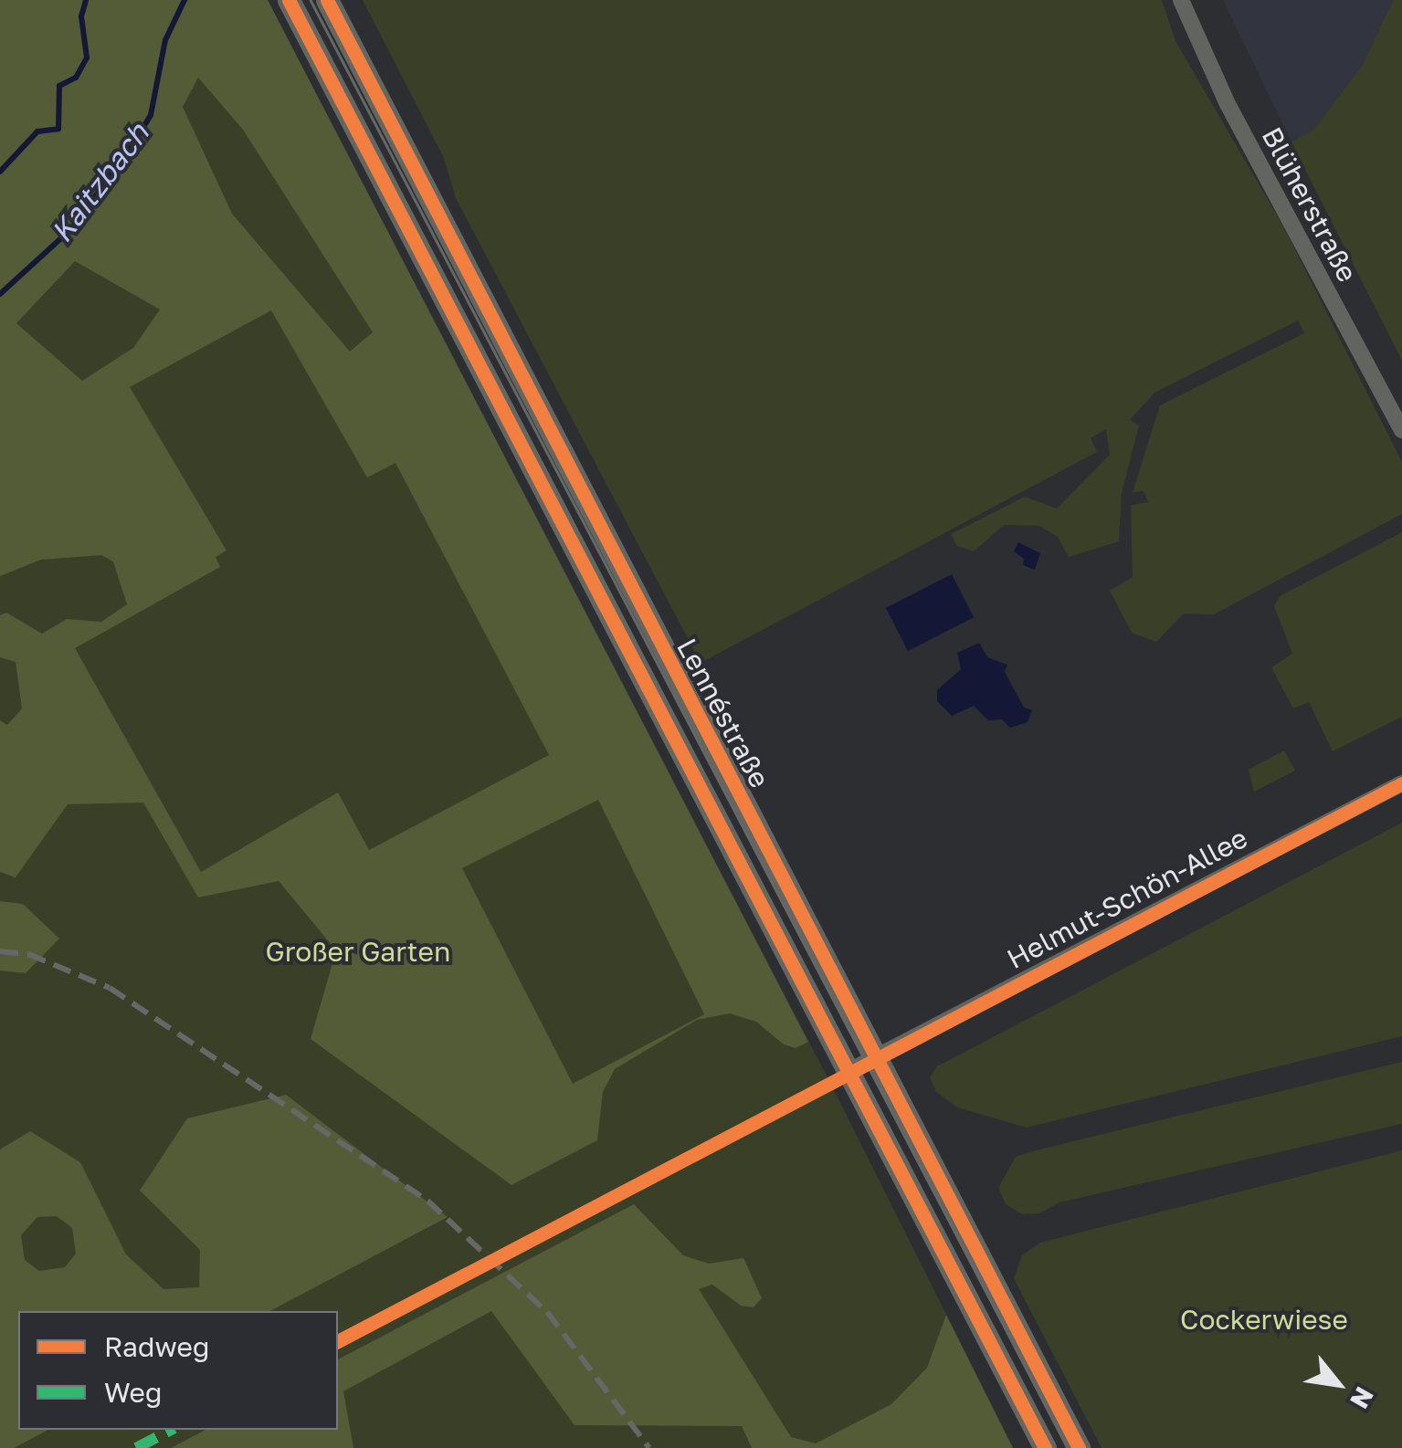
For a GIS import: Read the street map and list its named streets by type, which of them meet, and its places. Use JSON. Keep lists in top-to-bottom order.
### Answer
{
  "streets": {
    "main road": ["Lennéstraße"],
    "street": ["Blüherstraße", "Helmut-Schön-Allee"]
  },
  "crossings": [
    ["Lennéstraße", "Helmut-Schön-Allee"]
  ],
  "water": ["Kaitzbach"],
  "parks": ["Großer Garten", "Cockerwiese"],
  "legend": ["Radweg", "Weg"],
  "north": "bottom right"
}
